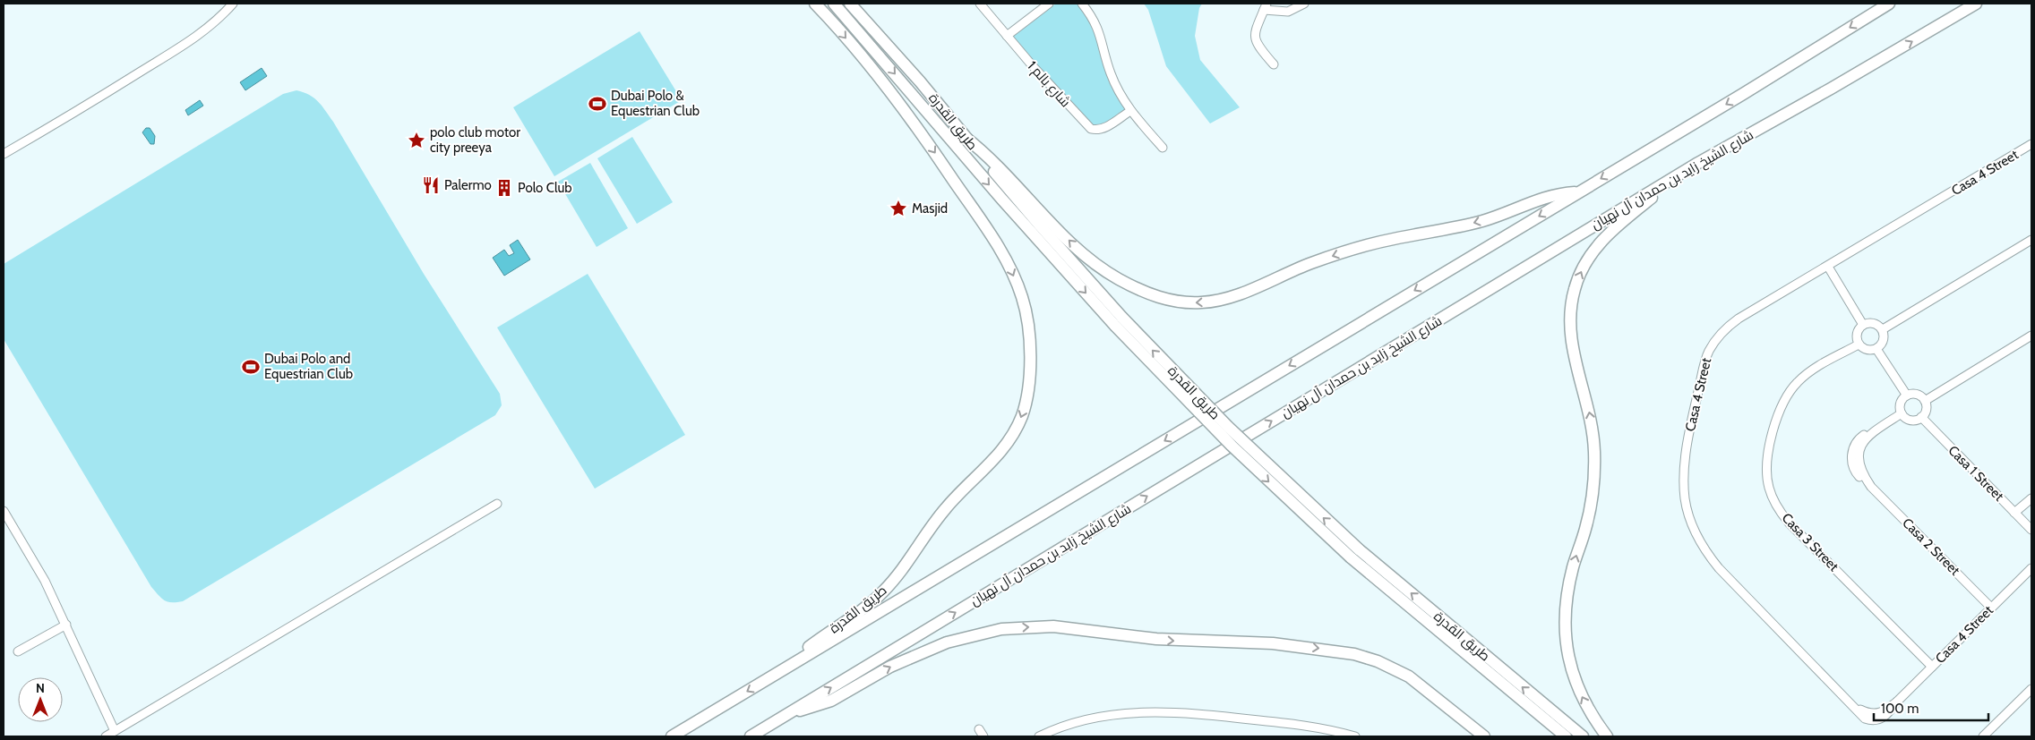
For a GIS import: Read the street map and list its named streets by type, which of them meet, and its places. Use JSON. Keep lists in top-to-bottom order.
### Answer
{
  "streets": {
    "main road": ["طريق القدرة", "شارع الشيخ زايد بن حمدان آل نهيان"],
    "street": [
      "شارع بالم 1",
      "Casa 4 Street",
      "Casa 1 Street",
      "Casa 3 Street",
      "Casa 2 Street"
    ]
  },
  "crossings": [
    ["Casa 4 Street", "Casa 3 Street"],
    ["Casa 4 Street", "Casa 2 Street"],
    ["Casa 1 Street", "Casa 2 Street"]
  ],
  "places": {
    "sports": ["Dubai Polo & Equestrian Club", "Dubai Polo and Equestrian Club"],
    "place": ["polo club motor city preeya", "Masjid"],
    "restaurant": ["Palermo"],
    "building": ["Polo Club"]
  },
  "scale_bar": "100 m",
  "north": "top"
}
